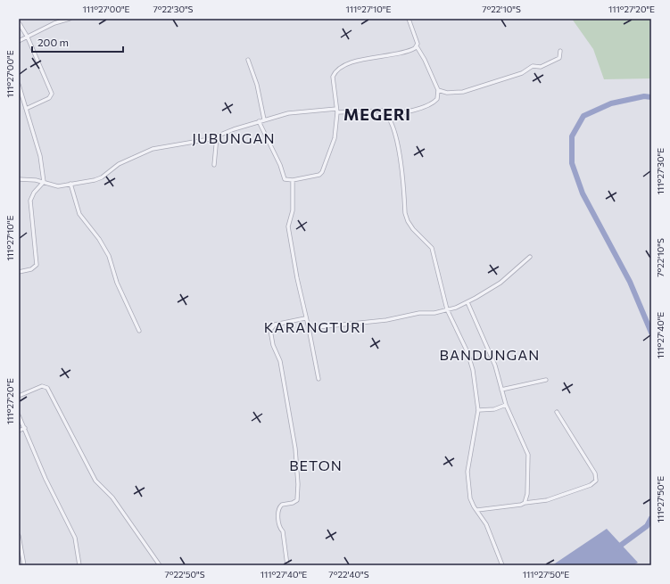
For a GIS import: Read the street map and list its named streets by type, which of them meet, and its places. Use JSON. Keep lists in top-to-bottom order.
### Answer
{
  "districts": [
    "MEGERI",
    "JUBUNGAN",
    "KARANGTURI",
    "BANDUNGAN",
    "BETON"
  ],
  "scale_bar": "200 m",
  "coordinates": [
    "111°27'00\"E",
    "7°22'30\"S",
    "111°27'10\"E",
    "7°22'10\"S",
    "111°27'20\"E",
    "111°27'30\"E",
    "111°27'40\"E",
    "111°27'50\"E",
    "7°22'50\"S",
    "7°22'40\"S"
  ]
}
